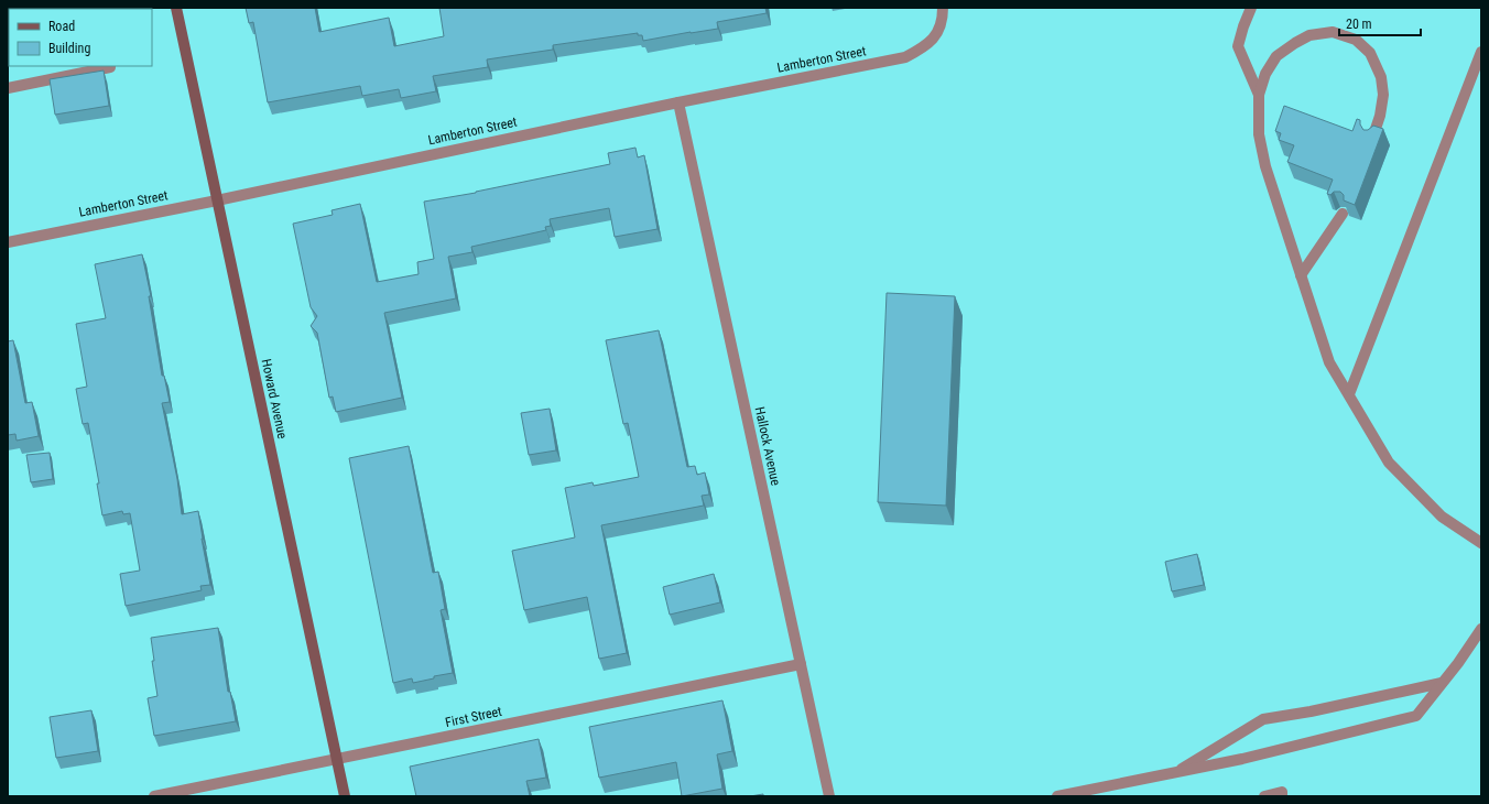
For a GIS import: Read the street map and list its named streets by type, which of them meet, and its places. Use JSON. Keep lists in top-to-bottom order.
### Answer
{
  "streets": {
    "main road": ["Howard Avenue"],
    "street": ["Lamberton Street", "Hallock Avenue", "First Street"]
  },
  "crossings": [
    ["Lamberton Street", "Howard Avenue"],
    ["Lamberton Street", "Hallock Avenue"],
    ["Howard Avenue", "First Street"],
    ["Hallock Avenue", "First Street"]
  ],
  "legend": ["Road", "Building"],
  "scale_bar": "20 m"
}
